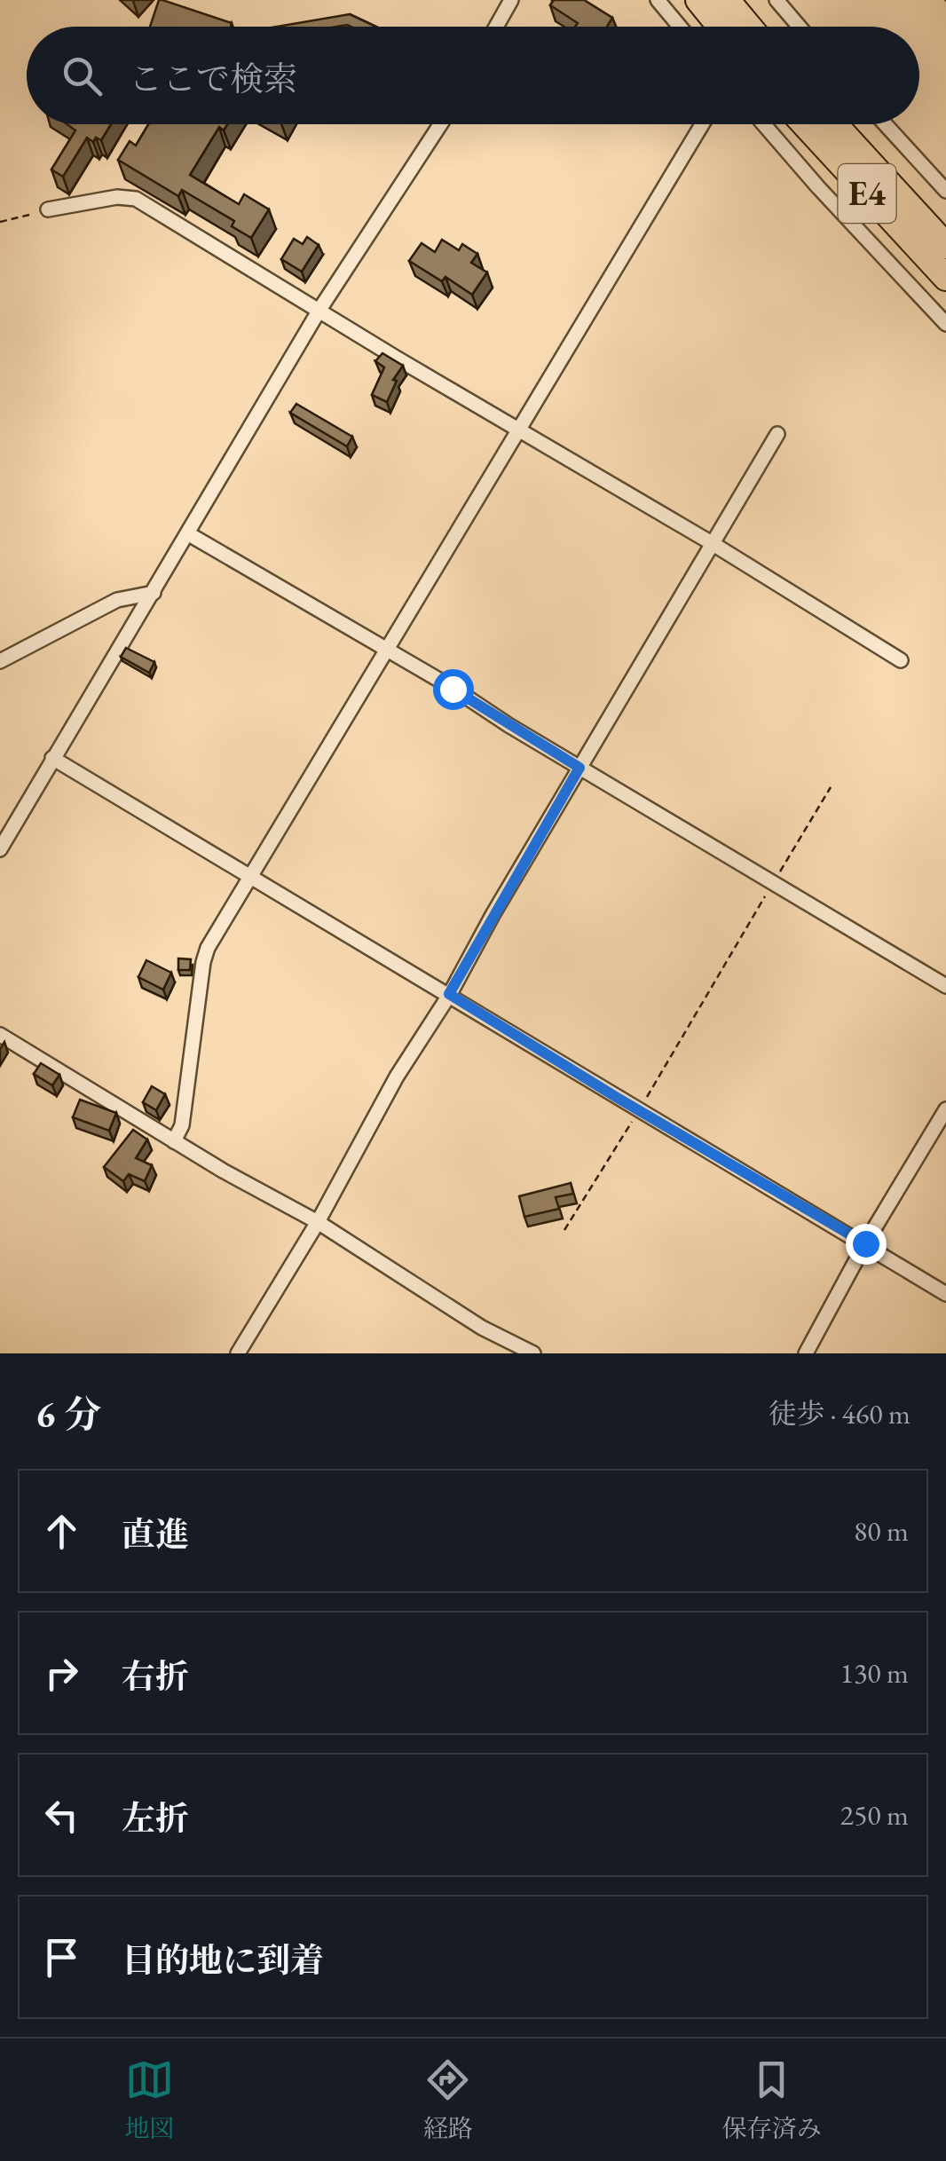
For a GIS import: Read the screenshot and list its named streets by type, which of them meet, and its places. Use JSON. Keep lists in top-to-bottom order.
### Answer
{
  "streets": {
    "highway": ["E4"]
  },
  "page": {
    "search": "ここで検索",
    "heading": ["6 分", "徒歩 · 460 m"],
    "list": [
      ["直進", "80 m"],
      ["右折", "130 m"],
      ["左折", "250 m"],
      "目的地に到着"
    ],
    "nav": ["地図", "経路", "保存済み"]
  }
}
